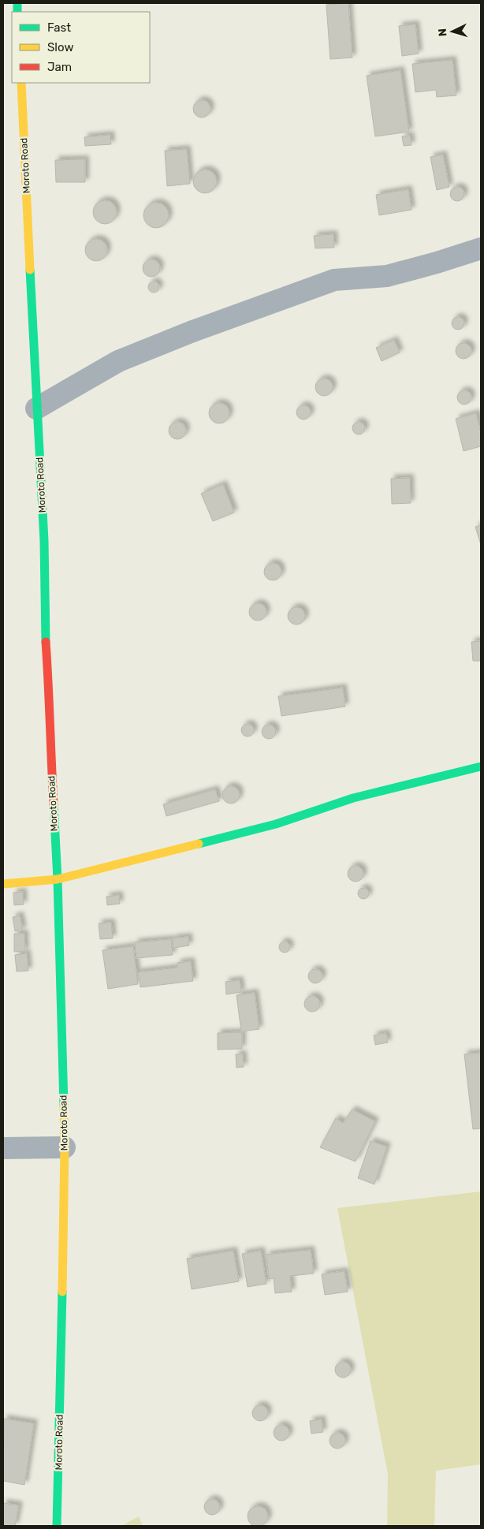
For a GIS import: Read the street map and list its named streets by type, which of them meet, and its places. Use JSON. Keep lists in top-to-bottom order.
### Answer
{
  "streets": {
    "main road": ["Moroto Road"]
  },
  "legend": ["Fast", "Slow", "Jam"],
  "north": "left"
}
